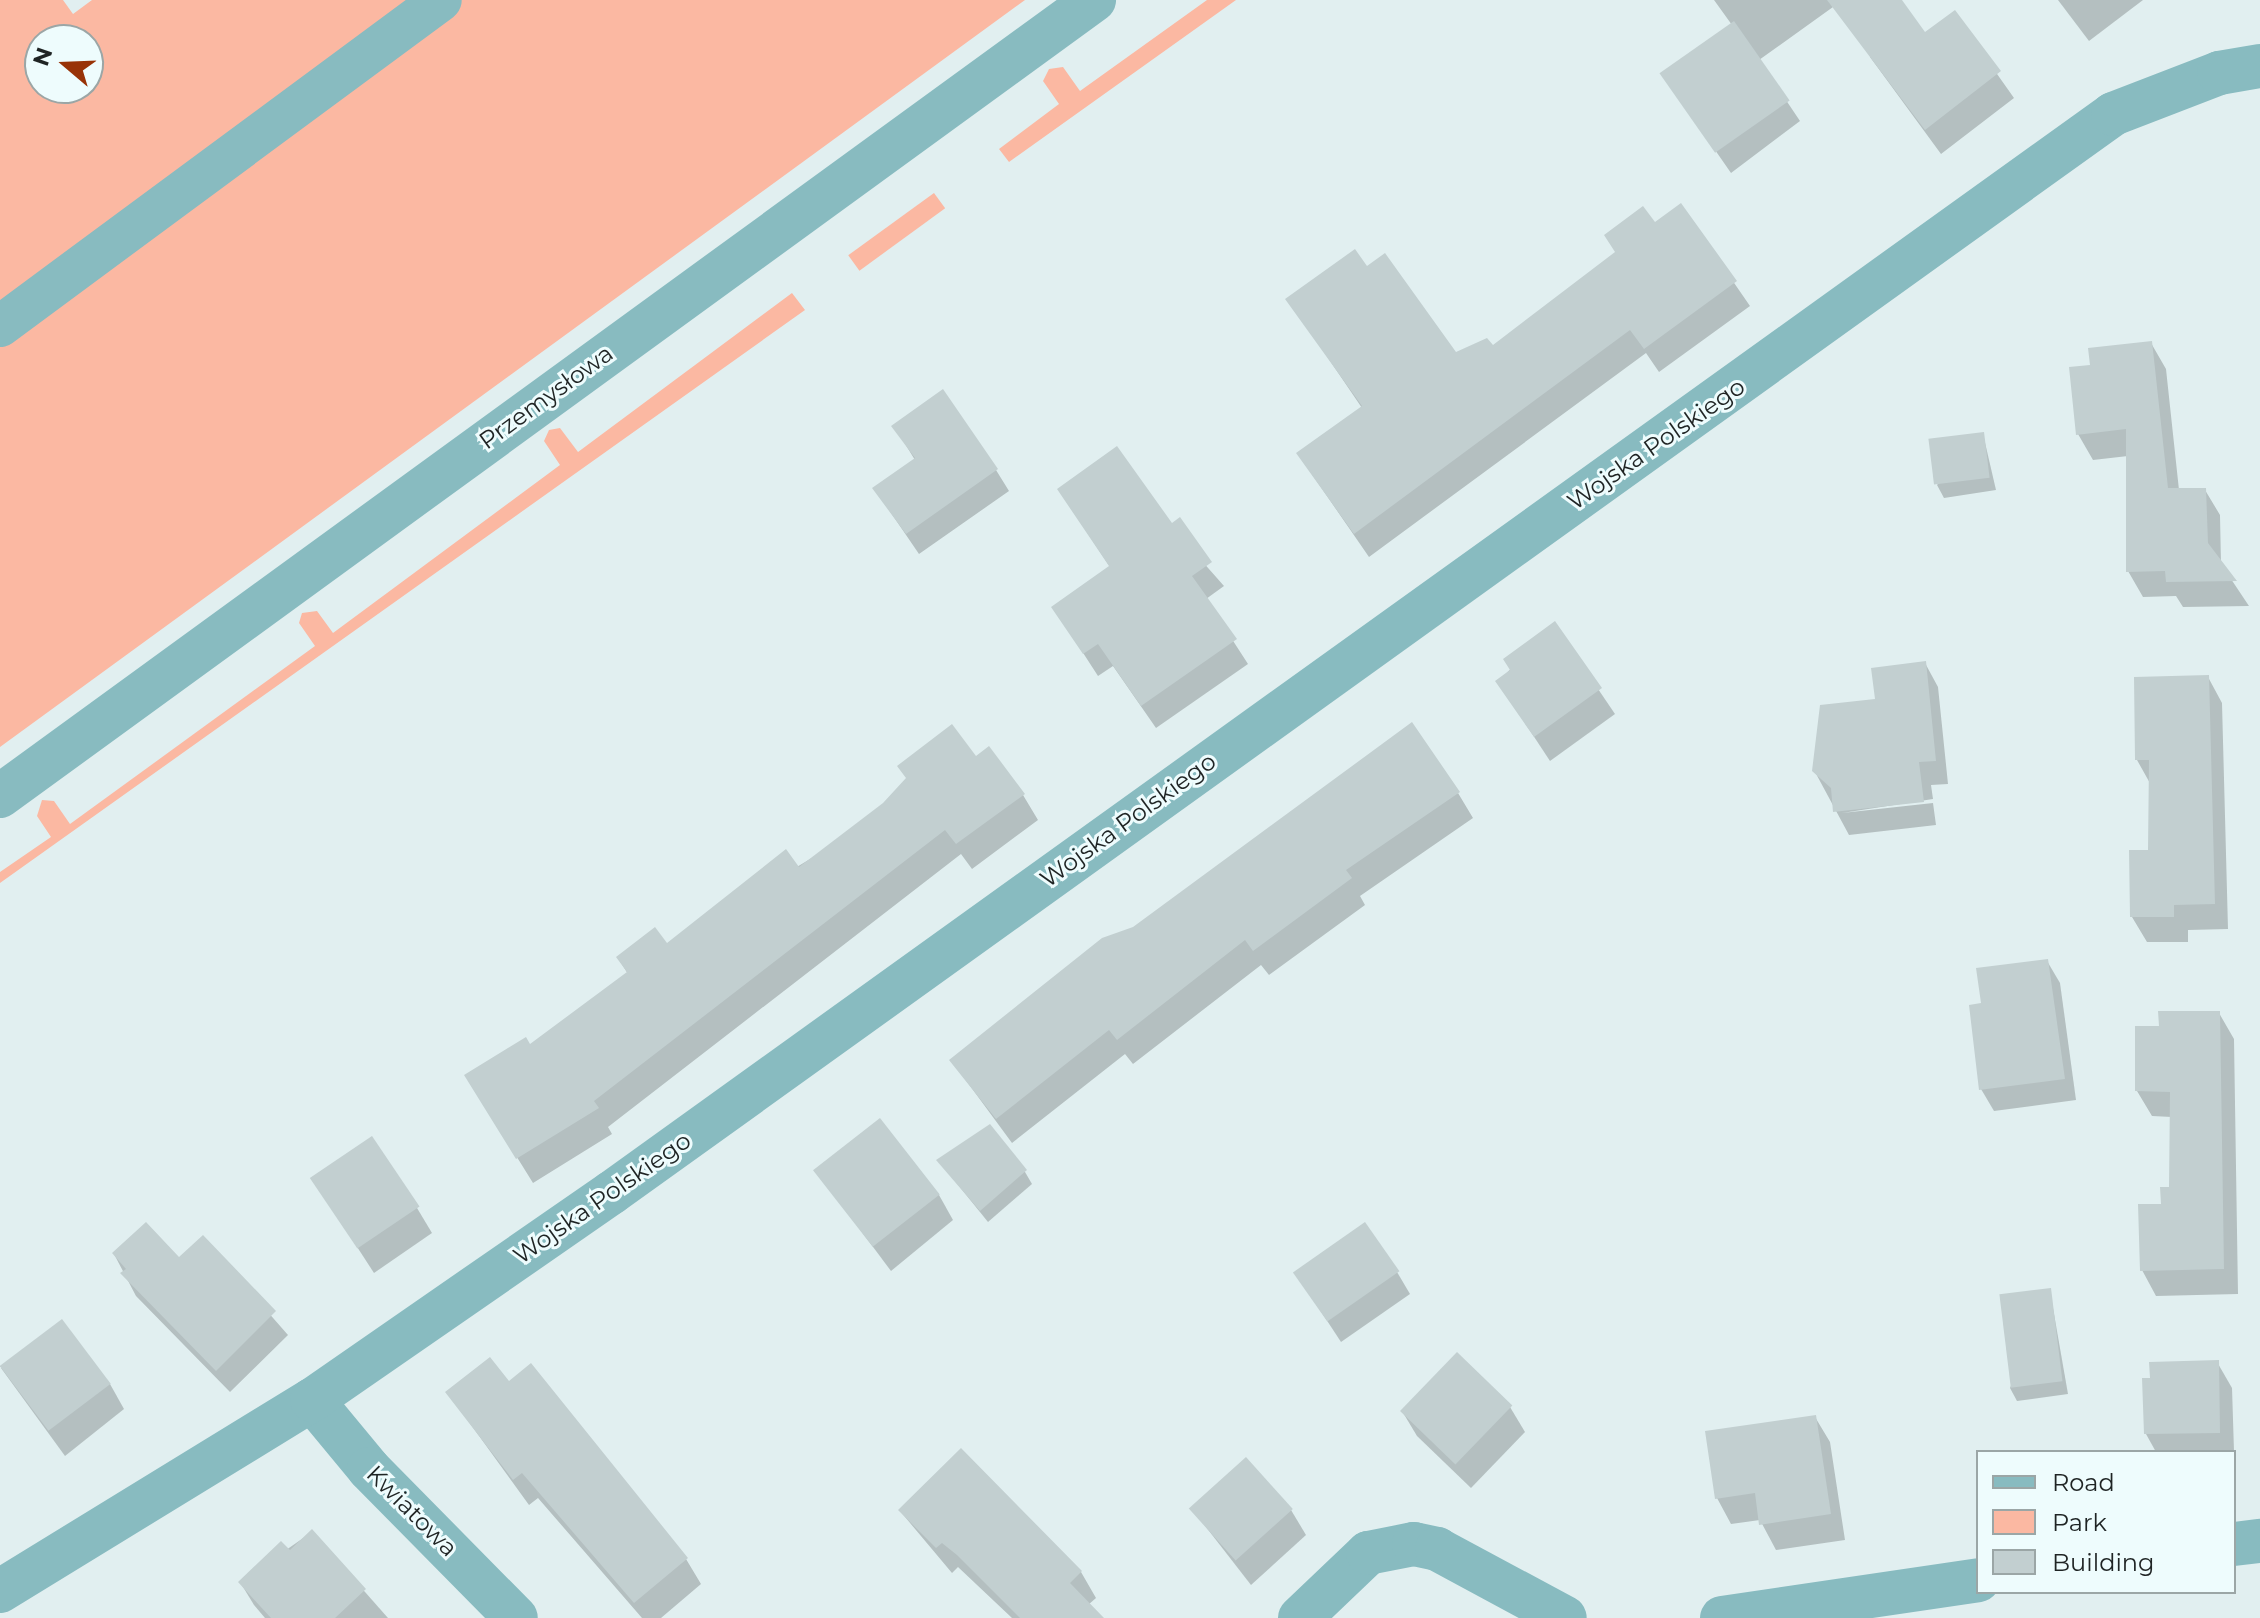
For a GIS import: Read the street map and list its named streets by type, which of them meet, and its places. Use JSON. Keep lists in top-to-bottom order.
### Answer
{
  "streets": {
    "street": ["Przemysłowa", "Wojska Polskiego", "Kwiatowa"]
  },
  "crossings": [
    ["Wojska Polskiego", "Kwiatowa"]
  ],
  "legend": ["Road", "Park", "Building"],
  "north": "left"
}
